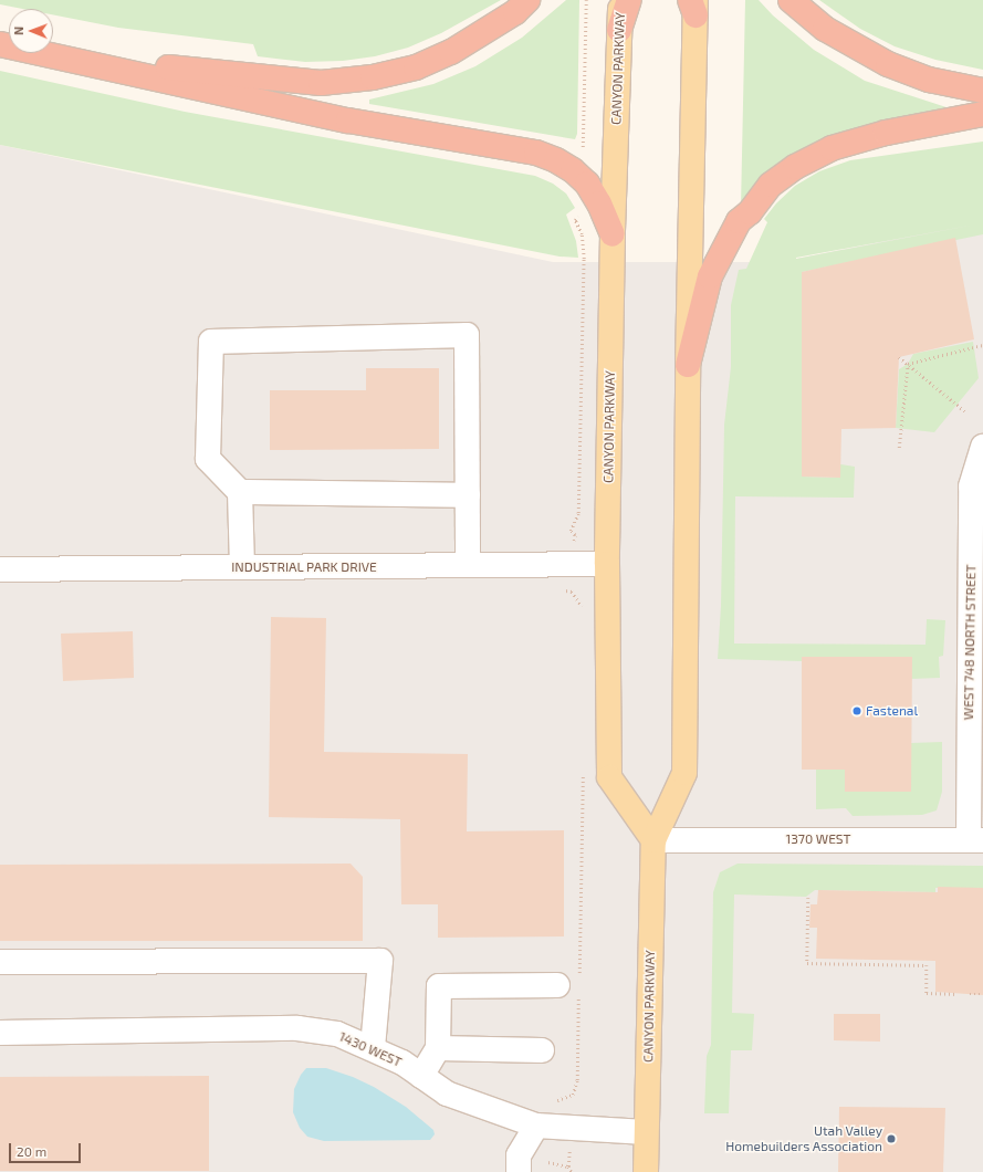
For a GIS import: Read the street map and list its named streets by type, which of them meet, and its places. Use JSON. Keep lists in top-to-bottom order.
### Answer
{
  "streets": {
    "main road": ["CANYON PARKWAY"],
    "street": [
      "INDUSTRIAL PARK DRIVE",
      "WEST 748 NORTH STREET",
      "1370 WEST",
      "1430 WEST"
    ]
  },
  "crossings": [
    ["CANYON PARKWAY", "INDUSTRIAL PARK DRIVE"],
    ["CANYON PARKWAY", "1370 WEST"],
    ["CANYON PARKWAY", "1430 WEST"],
    ["WEST 748 NORTH STREET", "1370 WEST"]
  ],
  "places": ["Fastenal", "Utah Valley Homebuilders Association"],
  "scale_bar": "20 m",
  "north": "left"
}
